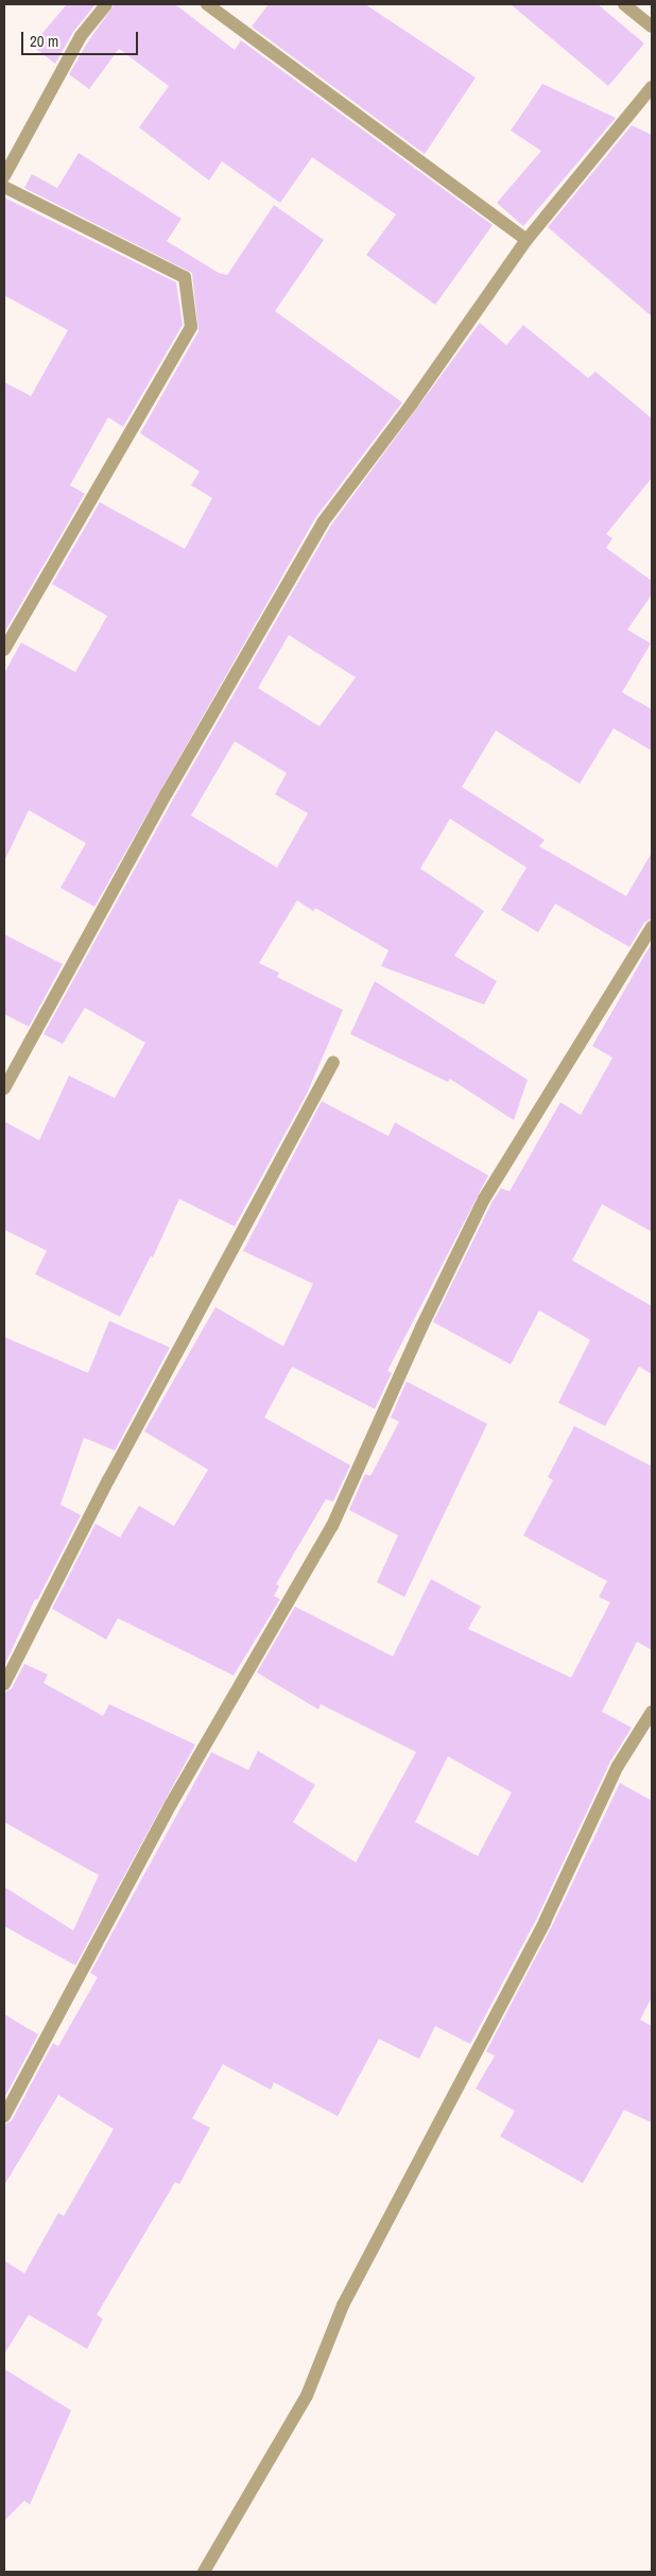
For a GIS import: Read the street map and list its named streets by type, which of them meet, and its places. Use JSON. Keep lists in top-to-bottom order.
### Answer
{
  "scale_bar": "20 m"
}
